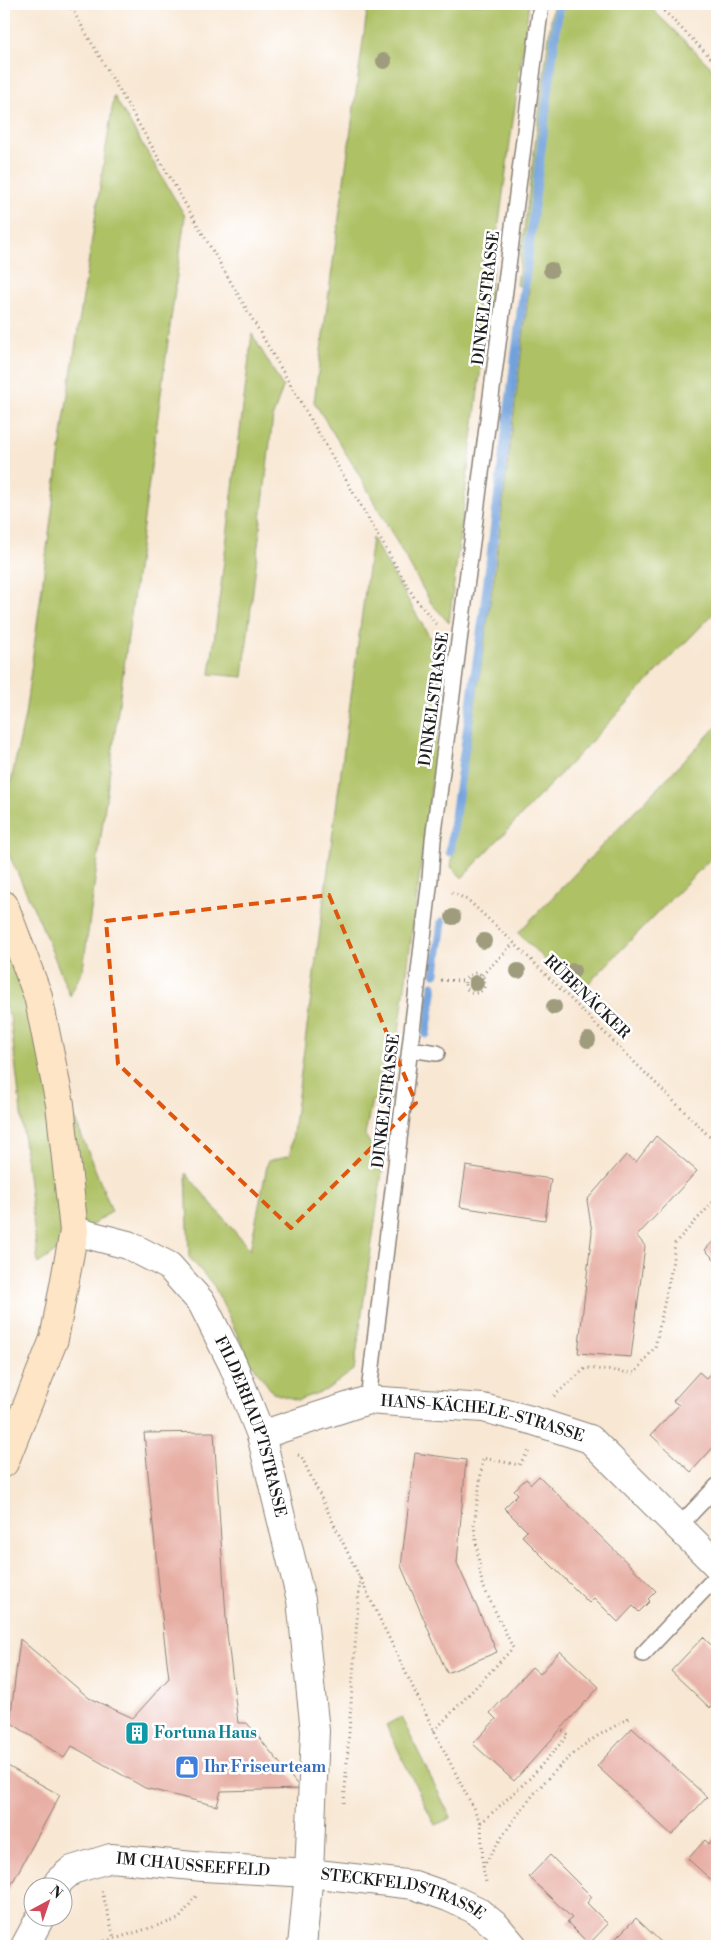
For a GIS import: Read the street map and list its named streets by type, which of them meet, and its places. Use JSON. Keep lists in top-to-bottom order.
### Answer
{
  "streets": {
    "street": [
      "HANS-KÄCHELE-STRASSE",
      "FILDERHAUPTSTRASSE",
      "IM CHAUSSEEFELD",
      "STECKFELDSTRASSE"
    ],
    "lane": ["DINKELSTRASSE"],
    "path": ["RÜBENÄCKER"]
  },
  "crossings": [
    ["DINKELSTRASSE", "RÜBENÄCKER"],
    ["DINKELSTRASSE", "HANS-KÄCHELE-STRASSE"],
    ["HANS-KÄCHELE-STRASSE", "FILDERHAUPTSTRASSE"],
    ["FILDERHAUPTSTRASSE", "IM CHAUSSEEFELD"],
    ["FILDERHAUPTSTRASSE", "STECKFELDSTRASSE"],
    ["IM CHAUSSEEFELD", "STECKFELDSTRASSE"]
  ],
  "places": {
    "building": ["Fortuna Haus"],
    "shop": ["Ihr Friseurteam"]
  },
  "north": "top right"
}
